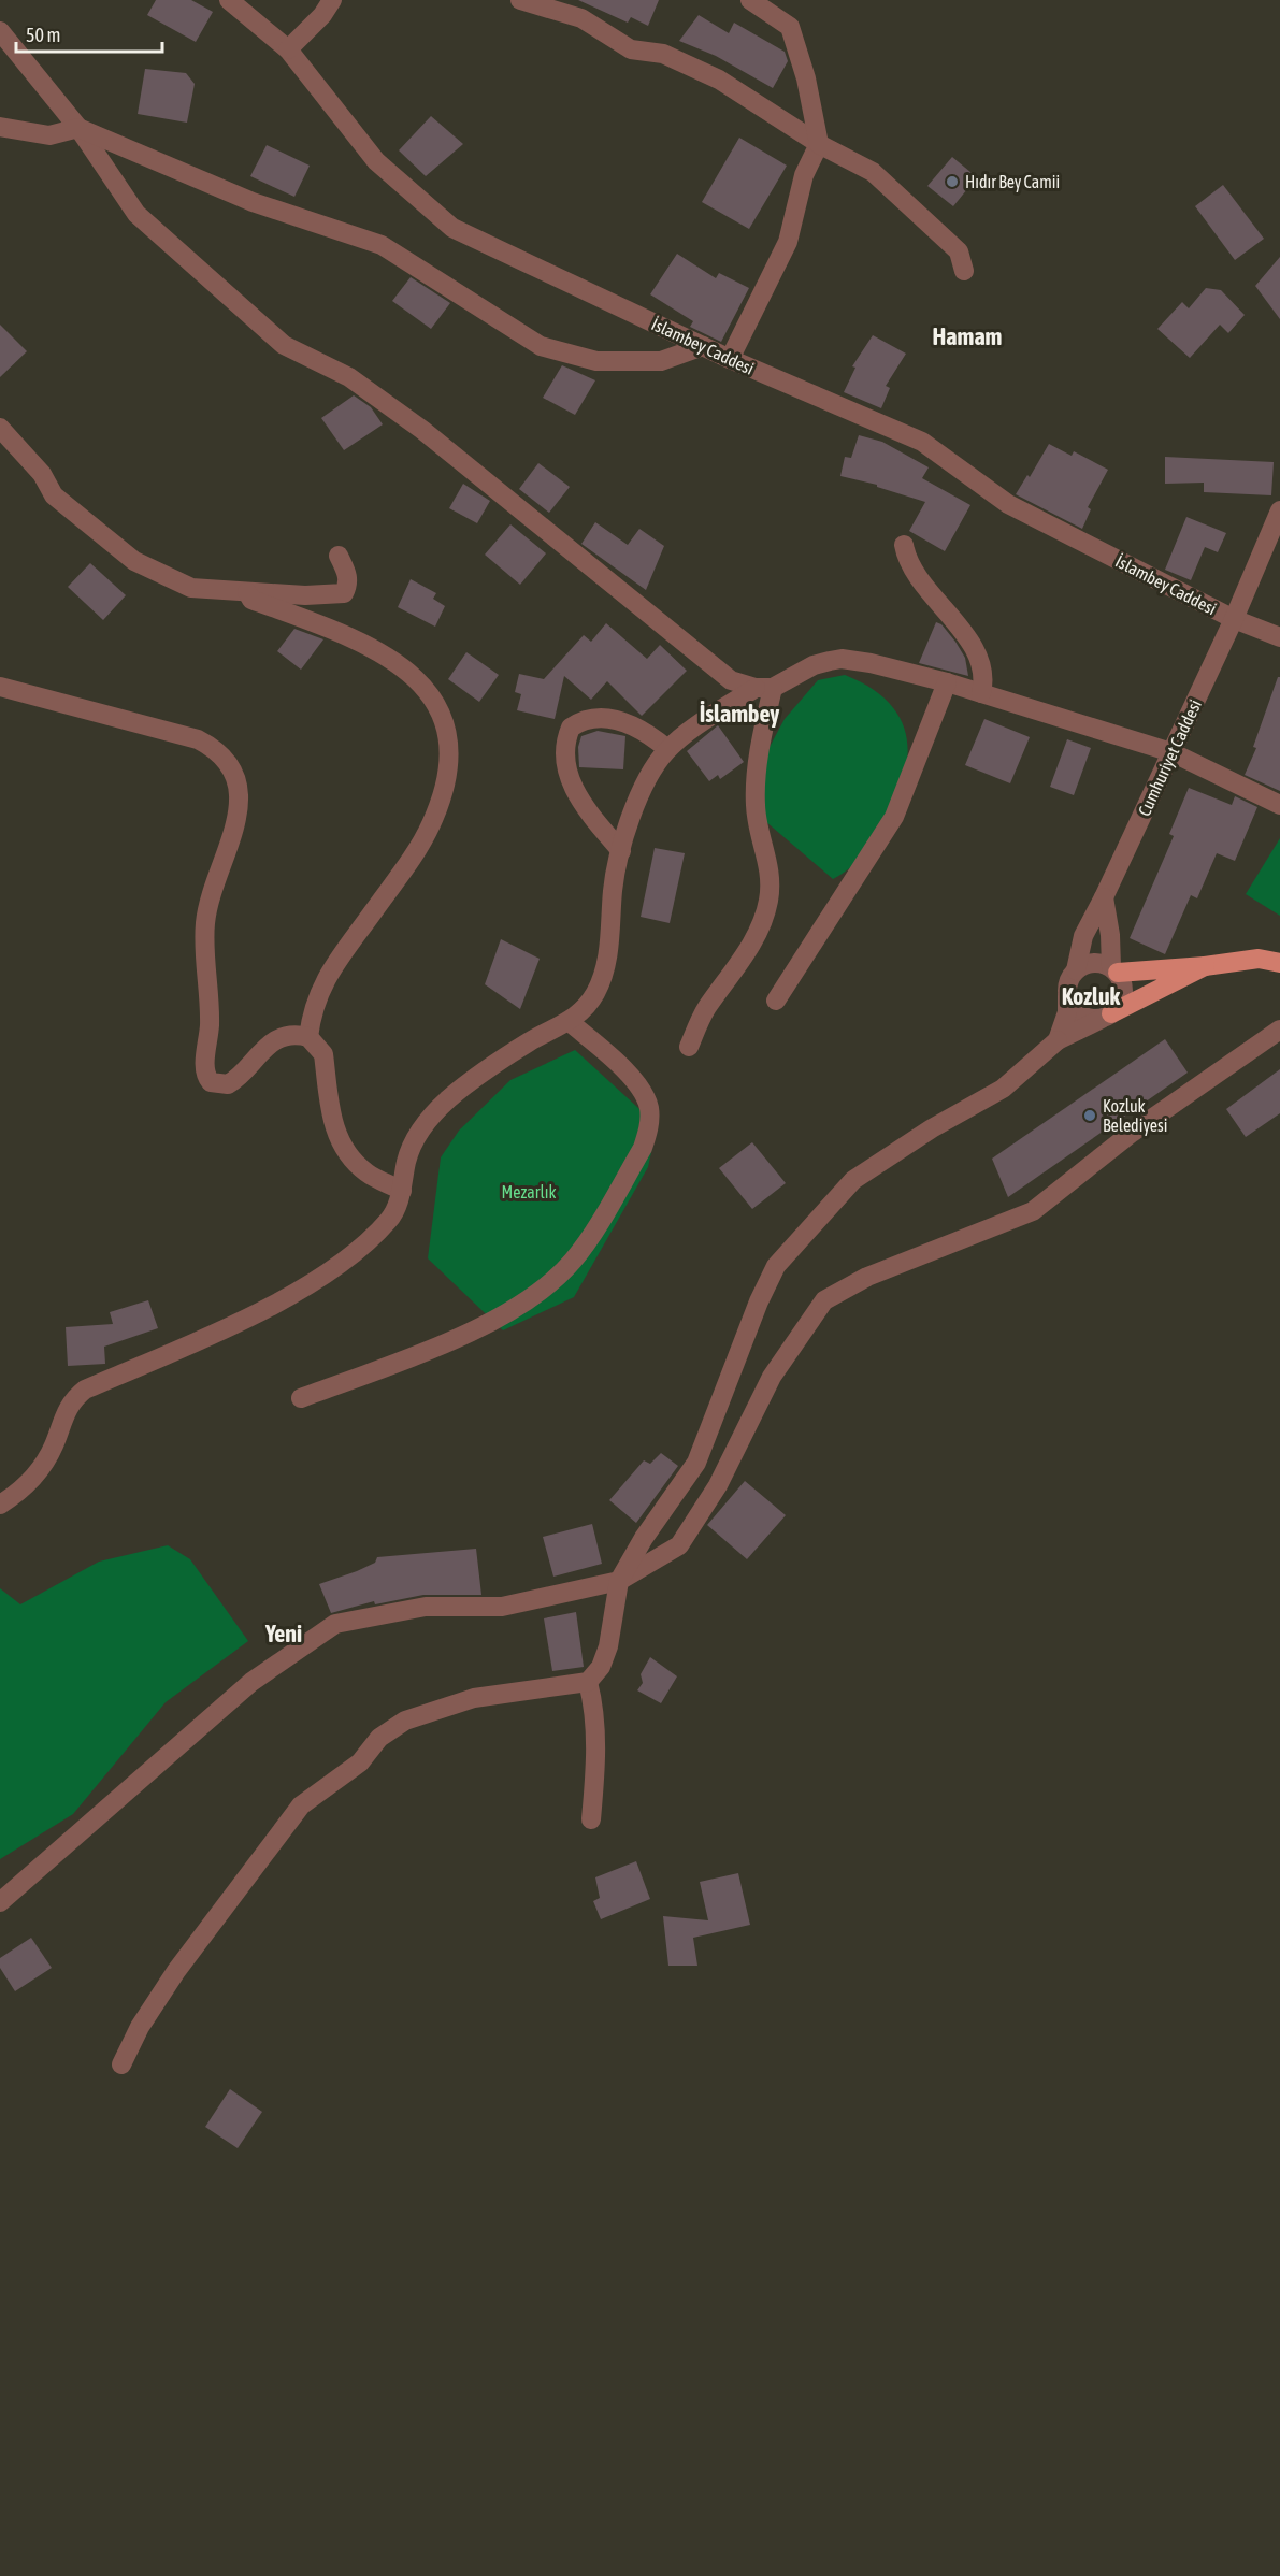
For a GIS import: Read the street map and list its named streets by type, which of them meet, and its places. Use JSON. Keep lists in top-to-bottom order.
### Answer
{
  "streets": {
    "street": ["İslambey Caddesi", "Cumhuriyet Caddesi"]
  },
  "crossings": [
    ["İslambey Caddesi", "Cumhuriyet Caddesi"]
  ],
  "districts": [
    "Hamam",
    "İslambey",
    "Kozluk",
    "Yeni"
  ],
  "parks": ["Mezarlık"],
  "places": ["Hıdır Bey Camii", "Kozluk Belediyesi"],
  "scale_bar": "50 m"
}
